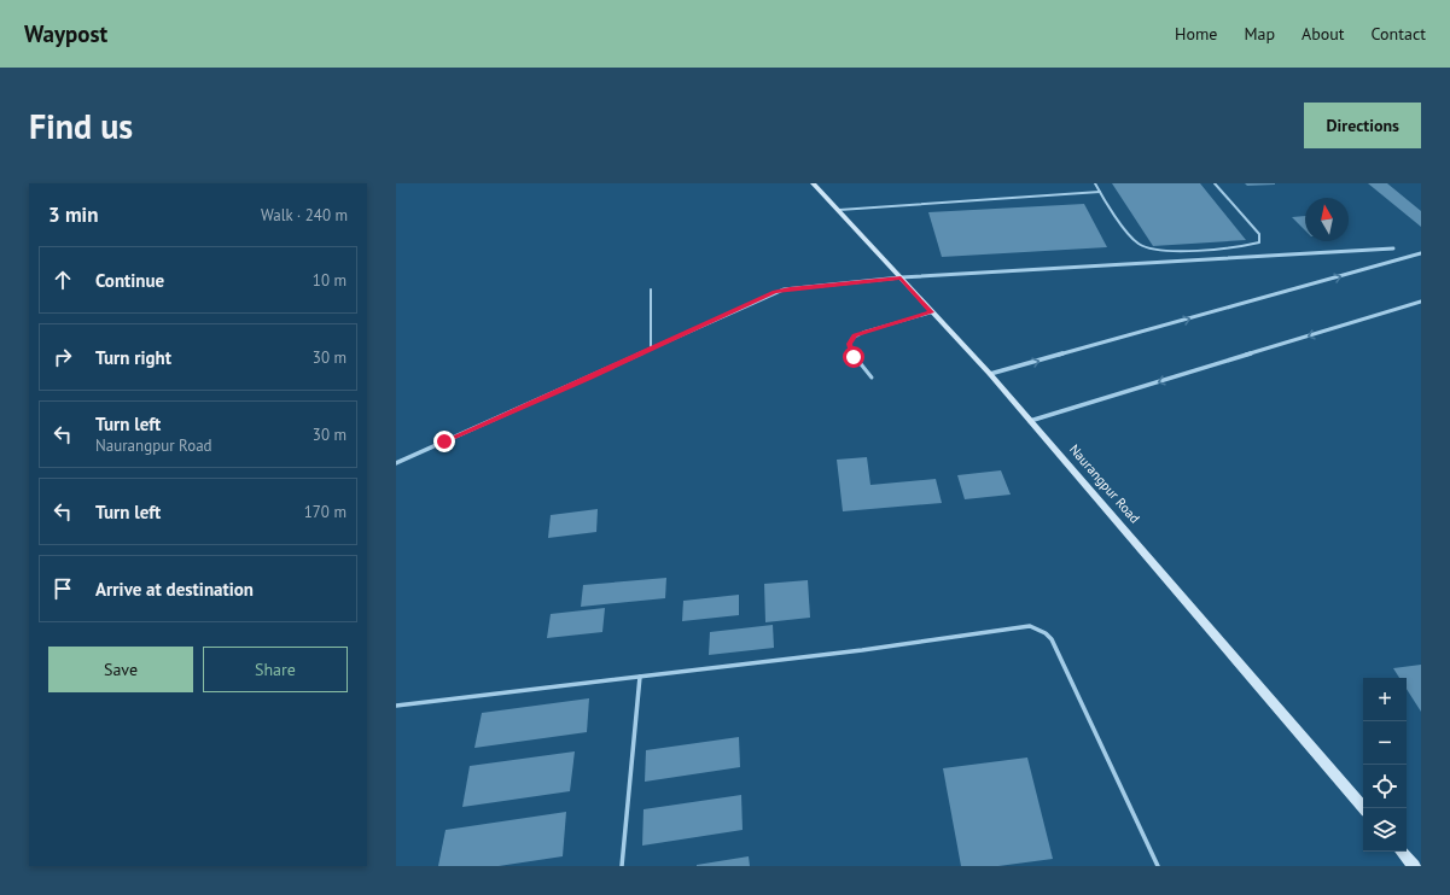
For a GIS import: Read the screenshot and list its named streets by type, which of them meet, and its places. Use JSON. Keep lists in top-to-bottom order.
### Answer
{
  "streets": {
    "street": ["Naurangpur Road"]
  },
  "north": "top",
  "page": {
    "header": "Waypost",
    "nav": [
      "Home",
      "Map",
      "About",
      "Contact"
    ],
    "buttons": [
      "Directions",
      ["Save", "Share"]
    ],
    "title": "Find us",
    "heading": ["3 min", "Walk · 240 m"],
    "list": [
      ["Continue", "10 m"],
      ["Turn right", "30 m"],
      ["Turn left", "Naurangpur Road", "30 m"],
      ["Turn left", "170 m"],
      "Arrive at destination"
    ],
    "map_buttons": ["+", "−"]
  }
}
